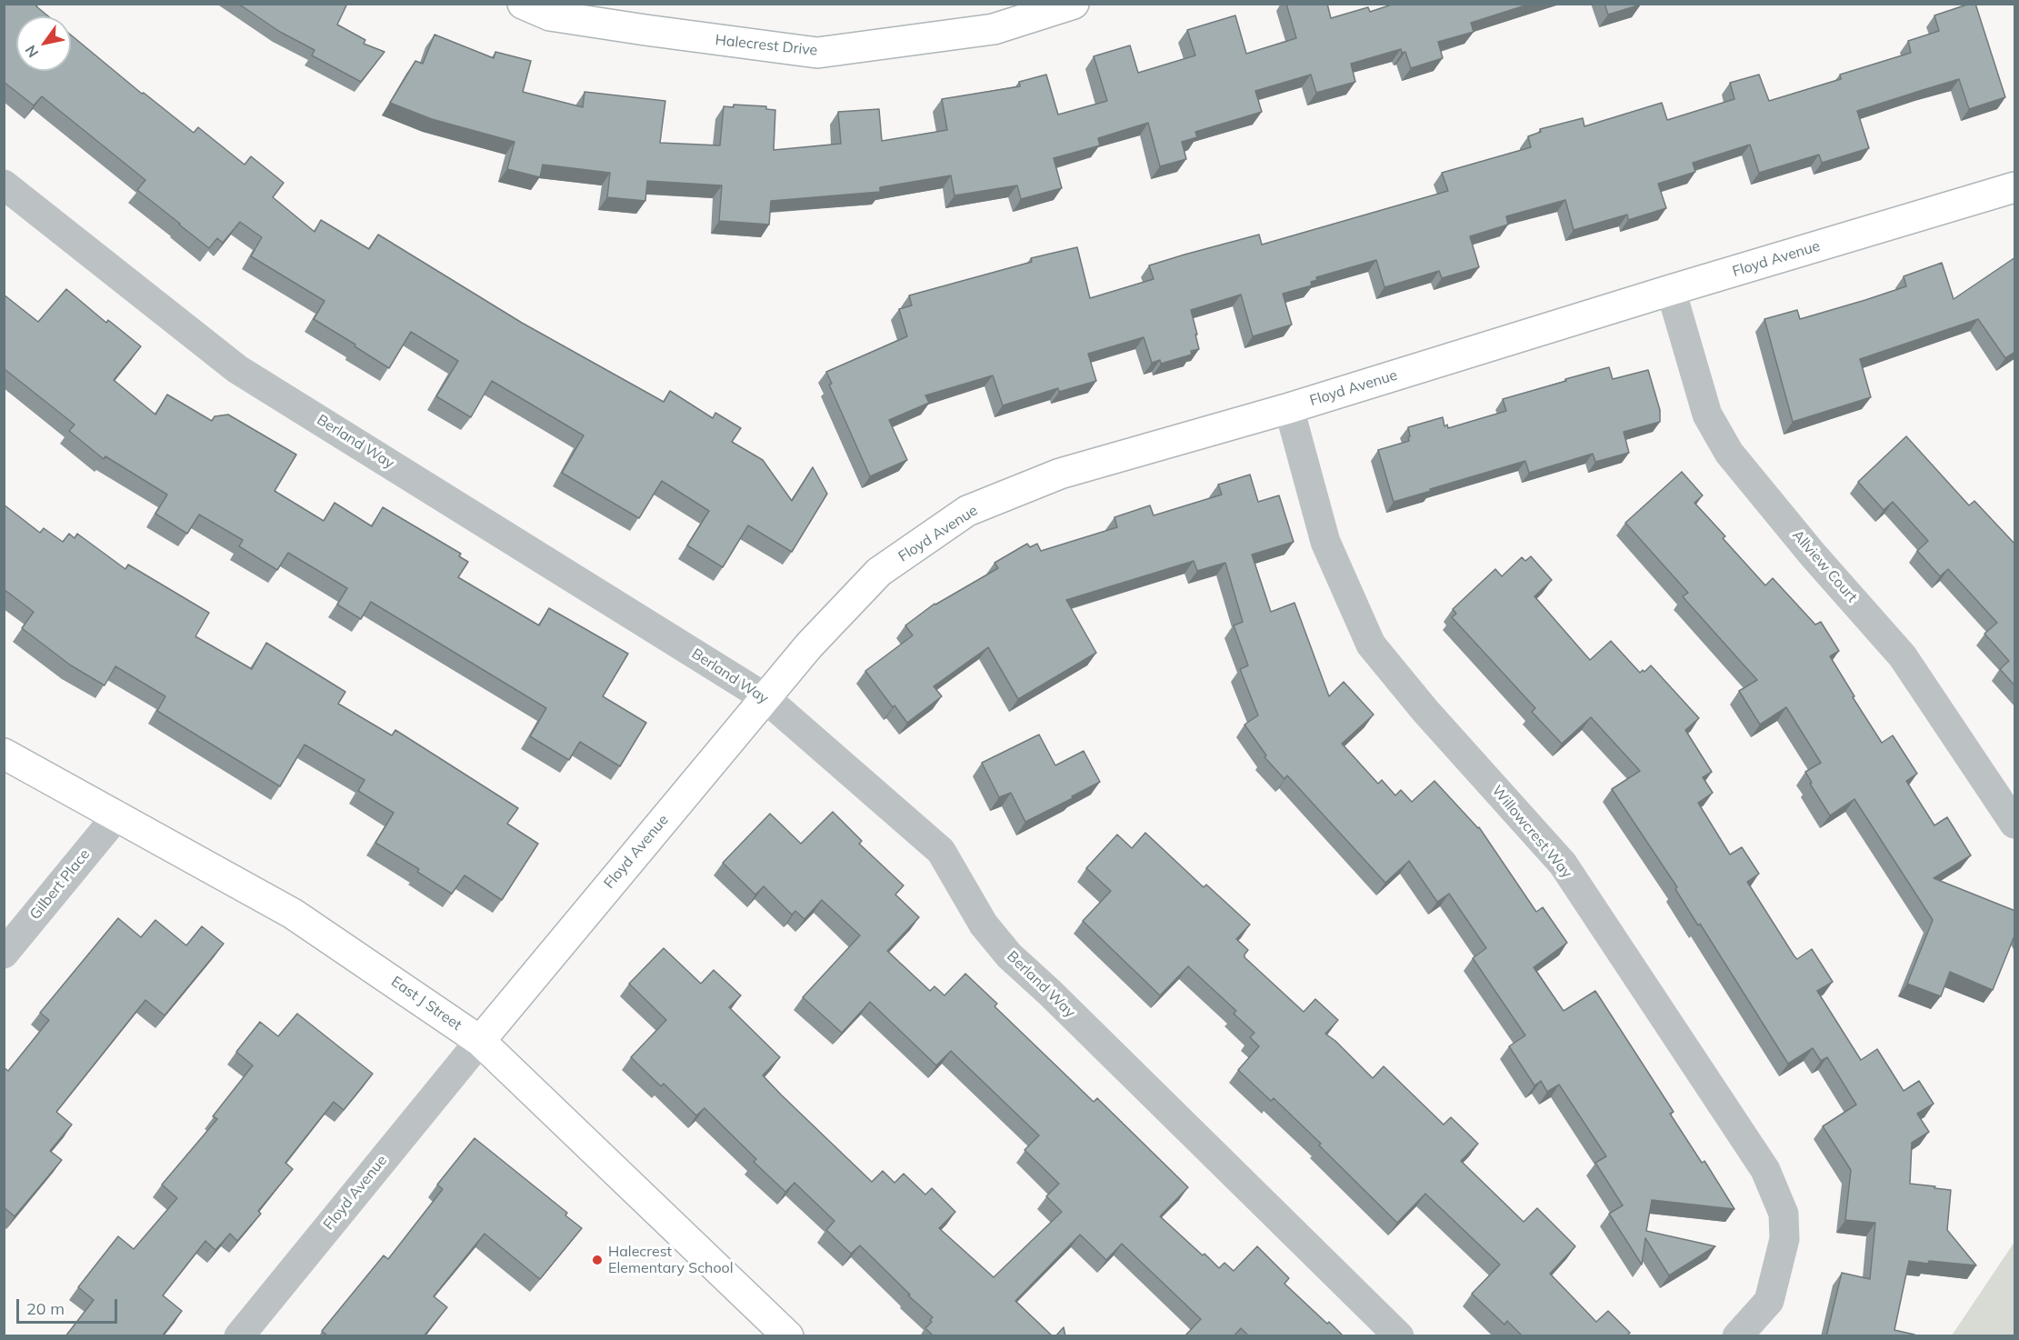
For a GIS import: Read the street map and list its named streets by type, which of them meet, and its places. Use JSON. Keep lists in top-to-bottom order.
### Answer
{
  "streets": {
    "street": [
      "Halecrest Drive",
      "Floyd Avenue",
      "Berland Way",
      "Allview Court",
      "Willowcrest Way",
      "Gilbert Place",
      "East J Street"
    ]
  },
  "crossings": [
    ["Floyd Avenue", "Berland Way"],
    ["Floyd Avenue", "Allview Court"],
    ["Floyd Avenue", "Willowcrest Way"],
    ["Floyd Avenue", "East J Street"],
    ["Gilbert Place", "East J Street"]
  ],
  "places": ["Halecrest Elementary School"],
  "scale_bar": "20 m",
  "north": "bottom left"
}
